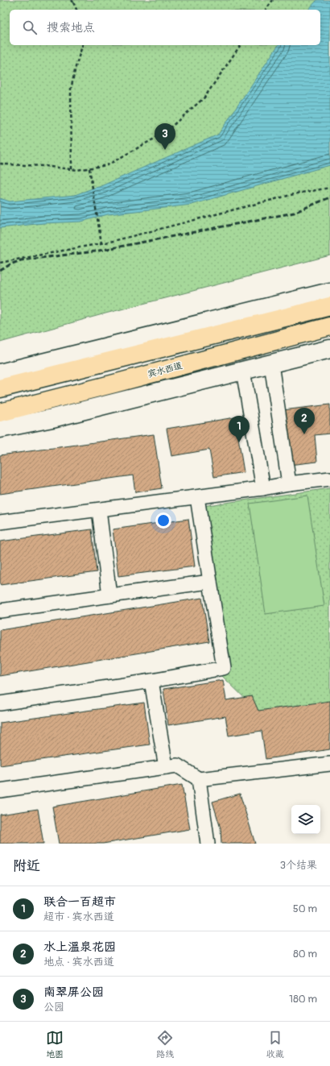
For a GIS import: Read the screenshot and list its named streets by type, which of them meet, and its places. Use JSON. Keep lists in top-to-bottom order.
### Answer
{
  "streets": {
    "main road": ["宾水西道"]
  },
  "page": {
    "search": "搜索地点",
    "pins": ["3", "2", "1"],
    "heading": ["附近", "3个结果"],
    "list": [
      {
        "mark": "1",
        "name": "联合一百超市",
        "note": "超市 · 宾水西道",
        "value": "50 m"
      },
      {
        "mark": "2",
        "name": "水上温泉花园",
        "note": "地点 · 宾水西道",
        "value": "80 m"
      },
      {
        "mark": "3",
        "name": "南翠屏公园",
        "note": "公园",
        "value": "180 m"
      }
    ],
    "nav": ["地图", "路线", "收藏"]
  }
}
